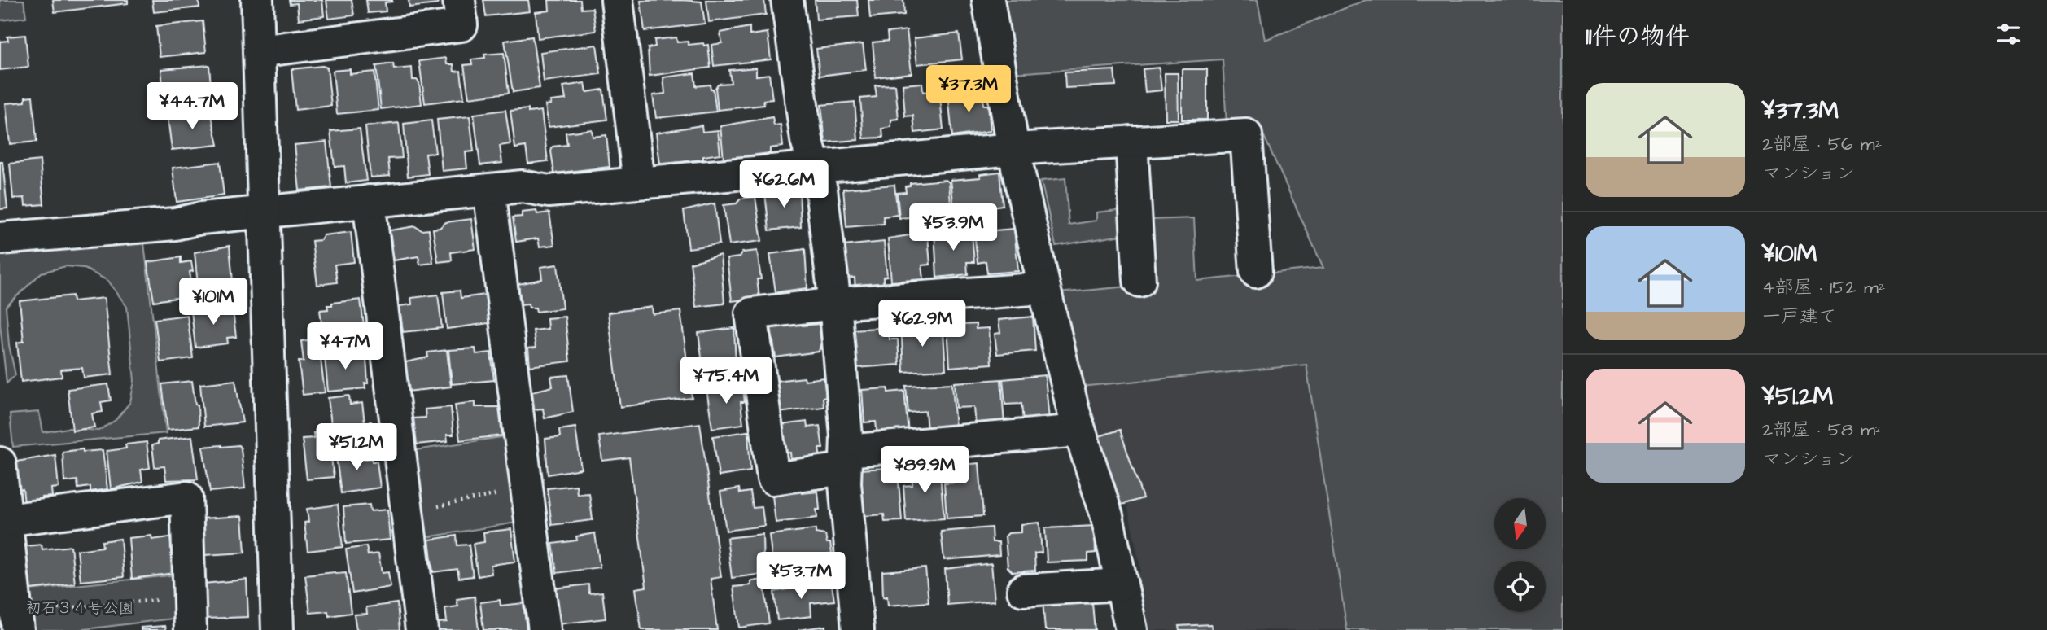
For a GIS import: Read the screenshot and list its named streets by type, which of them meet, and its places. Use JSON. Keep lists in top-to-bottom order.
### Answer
{
  "parks": ["初石３４号公園"],
  "north": "bottom",
  "page": {
    "heading": "11件の物件",
    "price": [
      "¥37.3M",
      "¥44.7M",
      "¥62.6M",
      "¥53.9M",
      "¥101M",
      "¥62.9M",
      "¥47M",
      "¥75.4M",
      "¥51.2M",
      "¥89.9M",
      "¥53.7M"
    ],
    "list": [
      {
        "name": "¥37.3M",
        "note": "2部屋 · 56 m² · マンション"
      },
      {
        "name": "¥101M",
        "note": "4部屋 · 152 m² · 一戸建て"
      },
      {
        "name": "¥51.2M",
        "note": "2部屋 · 58 m² · マンション"
      }
    ]
  }
}
